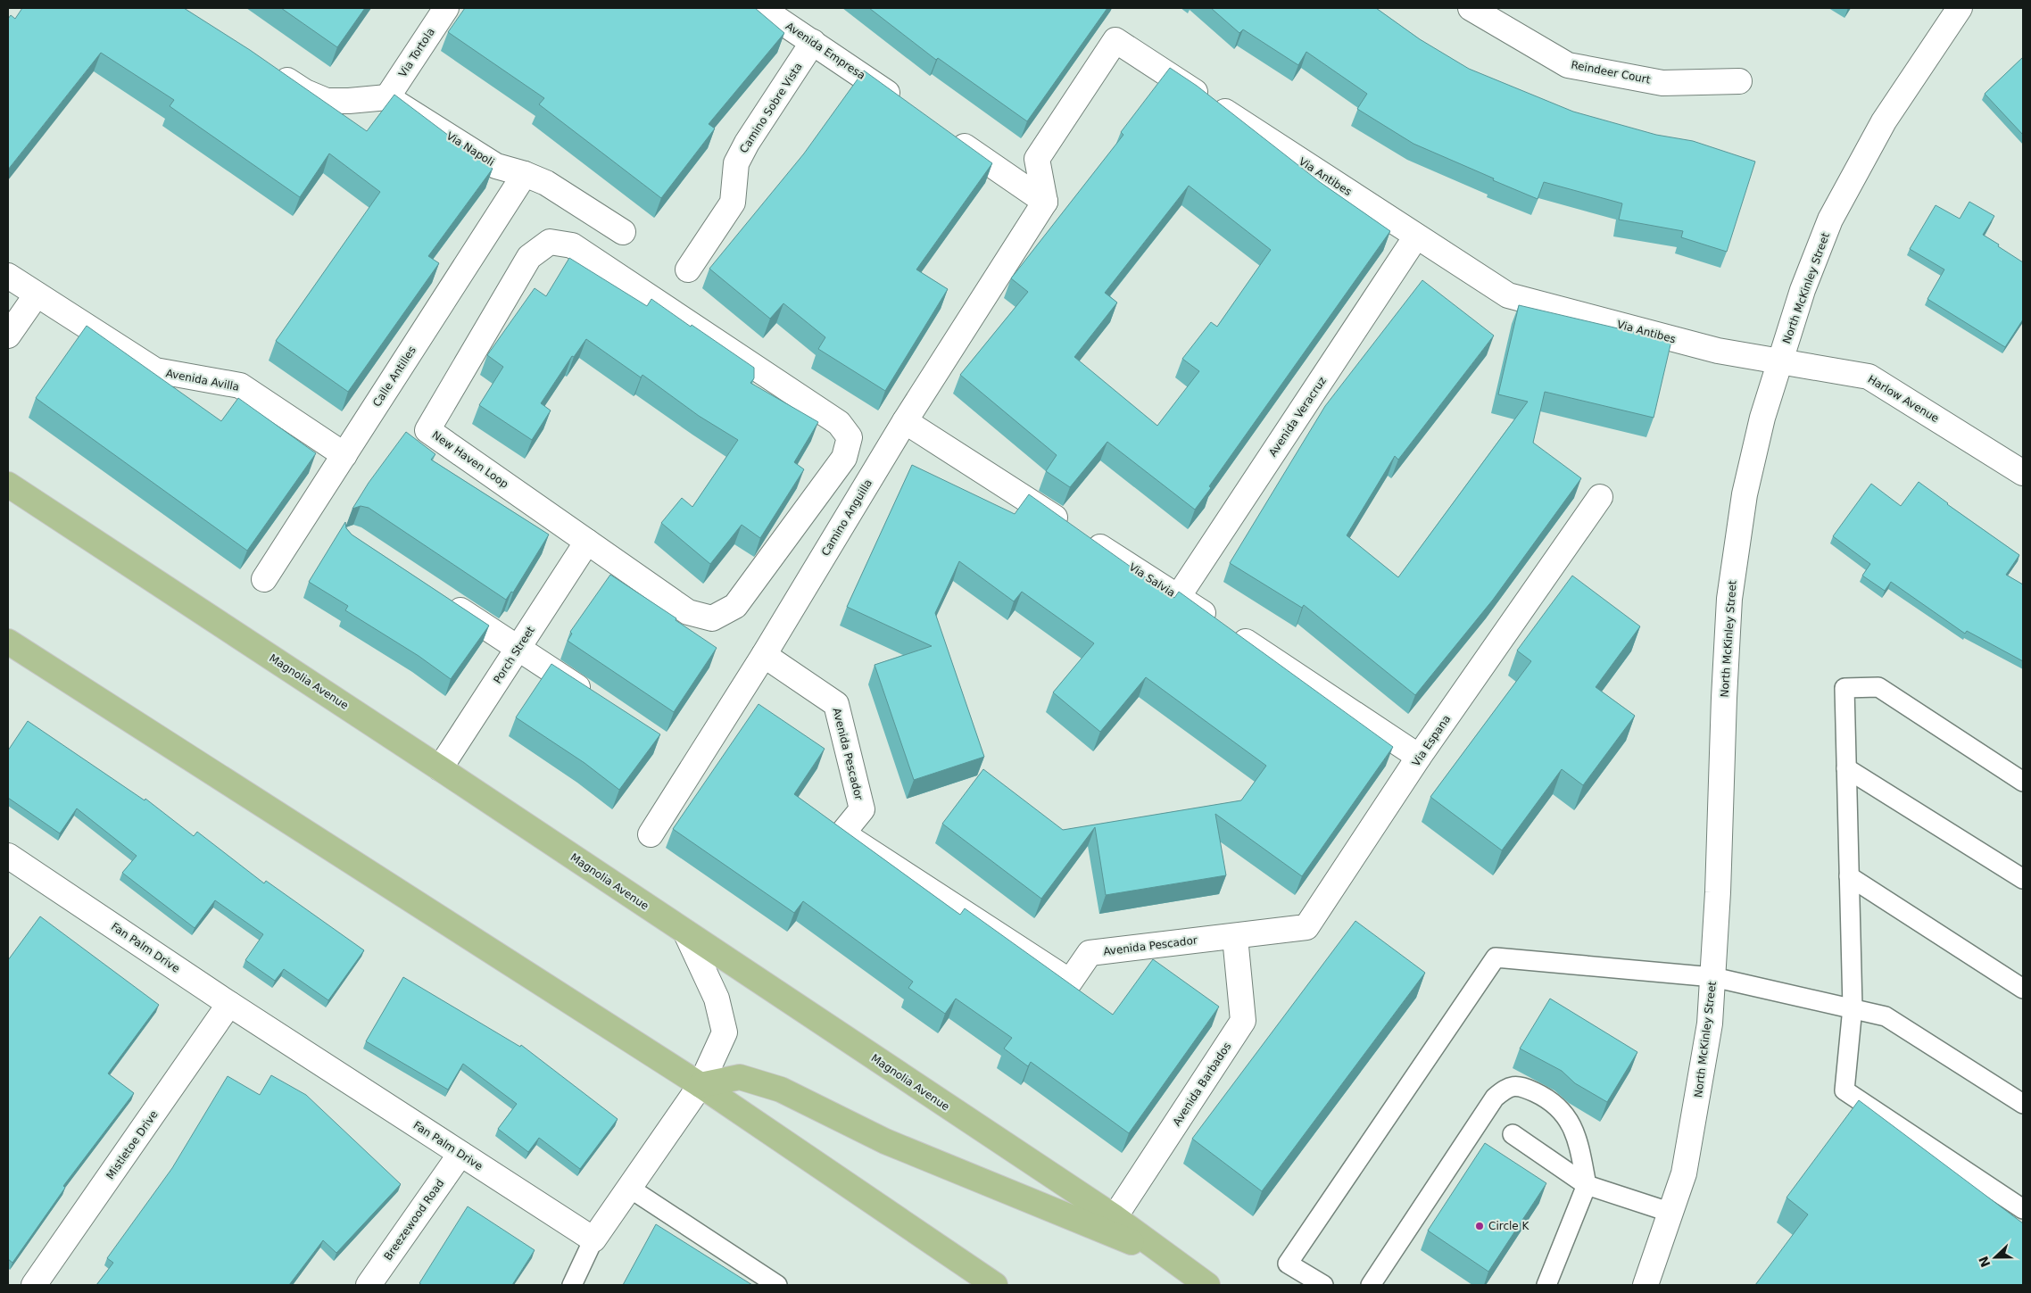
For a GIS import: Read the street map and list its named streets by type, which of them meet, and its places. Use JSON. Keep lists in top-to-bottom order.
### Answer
{
  "streets": {
    "main road": ["Magnolia Avenue"],
    "street": [
      "Avenida Empresa",
      "Via Tortola",
      "Reindeer Court",
      "Camino Sobre Vista",
      "Via Napoli",
      "Via Antibes",
      "North McKinley Street",
      "Calle Antilles",
      "Avenida Avilla",
      "Harlow Avenue",
      "Avenida Veracruz",
      "New Haven Loop",
      "Camino Anguilla",
      "Via Salvia",
      "Porch Street",
      "Via Espana",
      "Avenida Pescador",
      "Fan Palm Drive",
      "Avenida Barbados",
      "Mistletoe Drive",
      "Breezewood Road"
    ]
  },
  "crossings": [
    ["Avenida Empresa", "Camino Sobre Vista"],
    ["Via Tortola", "Via Napoli"],
    ["Via Napoli", "Calle Antilles"],
    ["Via Antibes", "Harlow Avenue"],
    ["Via Antibes", "Avenida Veracruz"],
    ["Via Antibes", "Camino Anguilla"],
    ["North McKinley Street", "Harlow Avenue"],
    ["Calle Antilles", "Avenida Avilla"],
    ["Avenida Veracruz", "Via Salvia"],
    ["New Haven Loop", "Porch Street"],
    ["Camino Anguilla", "Via Salvia"],
    ["Camino Anguilla", "Avenida Pescador"],
    ["Via Salvia", "Via Espana"],
    ["Porch Street", "Magnolia Avenue"],
    ["Magnolia Avenue", "Avenida Barbados"],
    ["Via Espana", "Avenida Pescador"],
    ["Via Espana", "Avenida Barbados"],
    ["Avenida Pescador", "Avenida Barbados"],
    ["Fan Palm Drive", "Mistletoe Drive"],
    ["Fan Palm Drive", "Breezewood Road"]
  ],
  "places": ["Circle K"],
  "north": "left"
}
